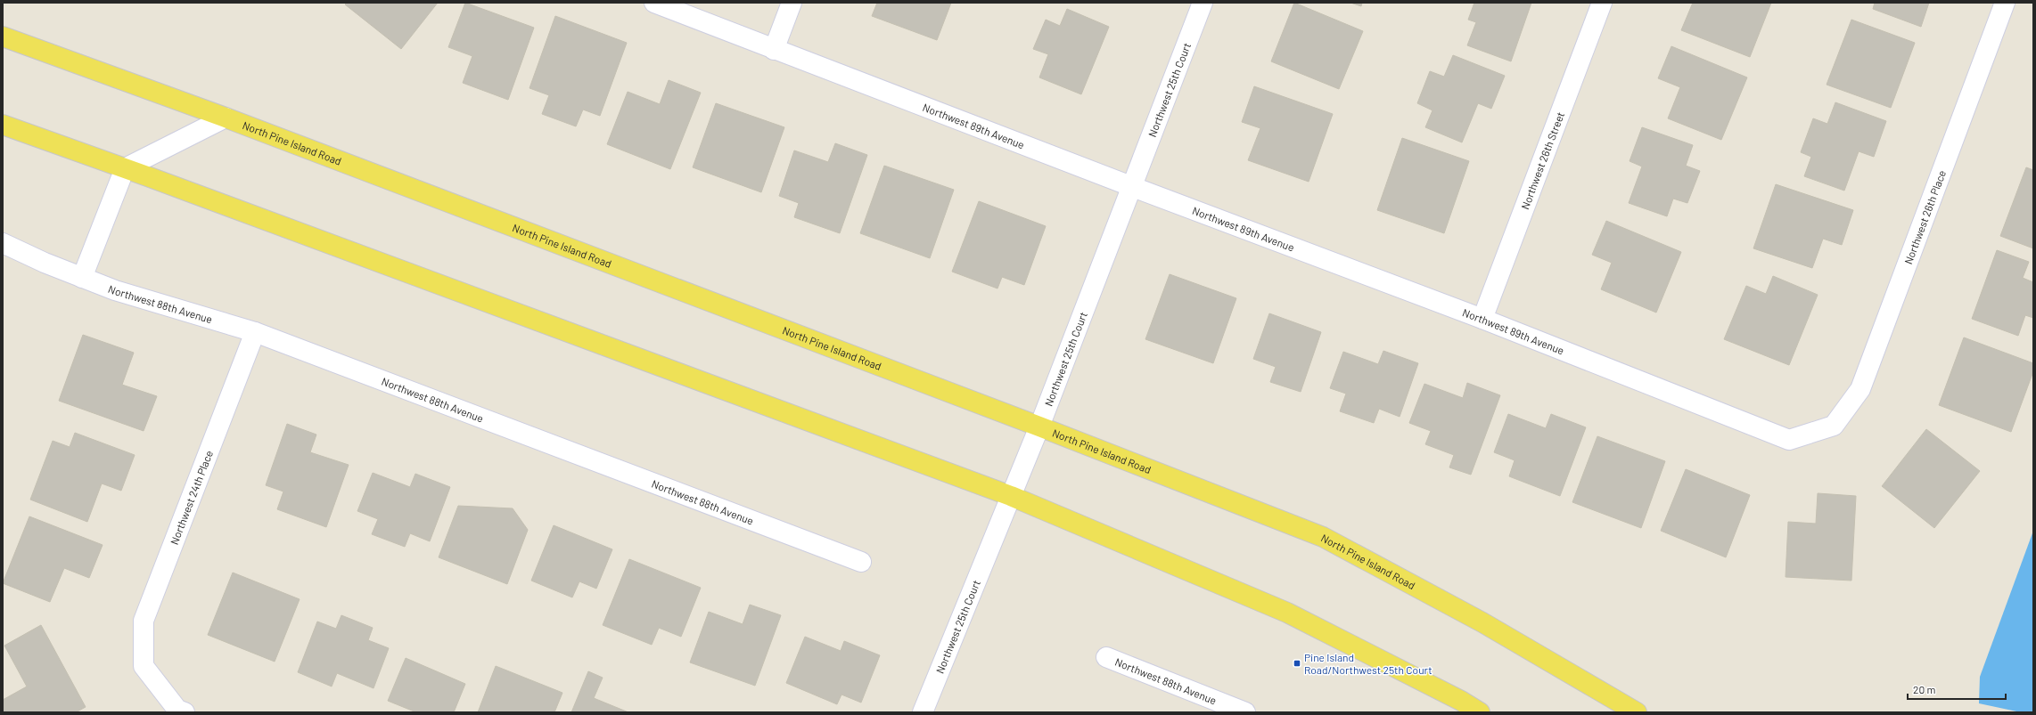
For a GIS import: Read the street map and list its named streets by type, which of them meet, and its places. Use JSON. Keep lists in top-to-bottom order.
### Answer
{
  "streets": {
    "main road": ["North Pine Island Road"],
    "street": [
      "Northwest 25th Court",
      "Northwest 89th Avenue",
      "Northwest 26th Street",
      "Northwest 26th Place",
      "Northwest 88th Avenue",
      "Northwest 24th Place"
    ]
  },
  "crossings": [
    ["Northwest 25th Court", "Northwest 89th Avenue"],
    ["Northwest 25th Court", "North Pine Island Road"],
    ["Northwest 89th Avenue", "Northwest 26th Street"],
    ["Northwest 89th Avenue", "Northwest 26th Place"],
    ["Northwest 88th Avenue", "Northwest 24th Place"]
  ],
  "places": {
    "transit": ["Pine Island Road/Northwest 25th Court"]
  },
  "scale_bar": "20 m"
}
